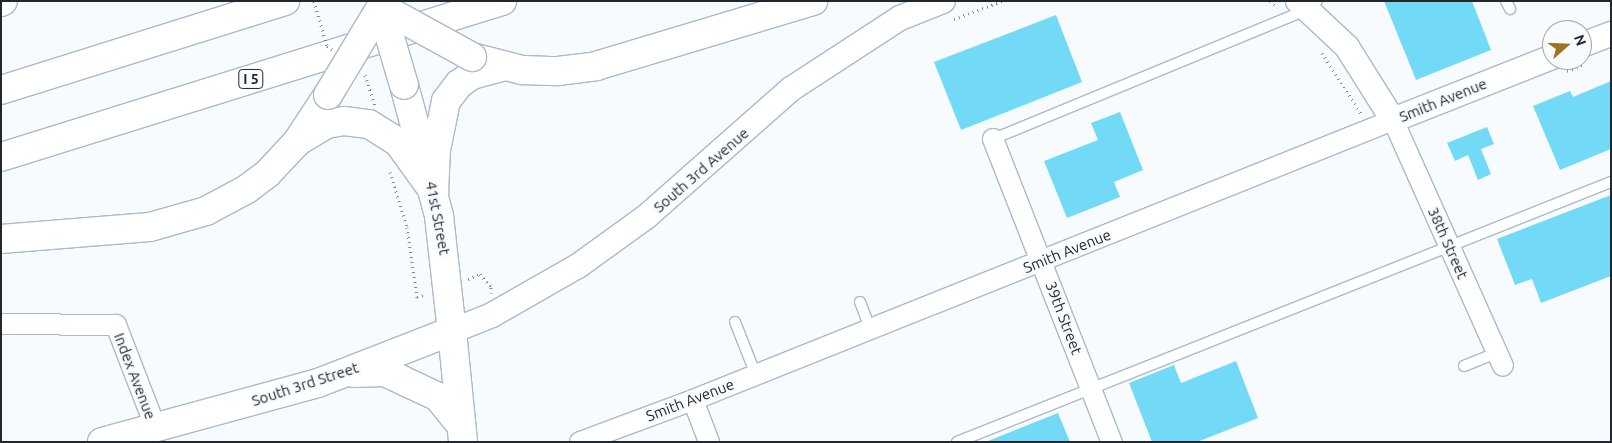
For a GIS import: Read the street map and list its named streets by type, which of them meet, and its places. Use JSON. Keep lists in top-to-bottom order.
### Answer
{
  "streets": {
    "main road": ["I 5", "41st Street", "South 3rd Street"],
    "street": [
      "Smith Avenue",
      "South 3rd Avenue",
      "38th Street",
      "39th Street",
      "Index Avenue"
    ]
  },
  "crossings": [
    ["Smith Avenue", "38th Street"],
    ["Smith Avenue", "39th Street"],
    ["South 3rd Avenue", "41st Street"],
    ["South 3rd Avenue", "South 3rd Street"],
    ["41st Street", "South 3rd Street"],
    ["Index Avenue", "South 3rd Street"]
  ],
  "north": "right"
}
